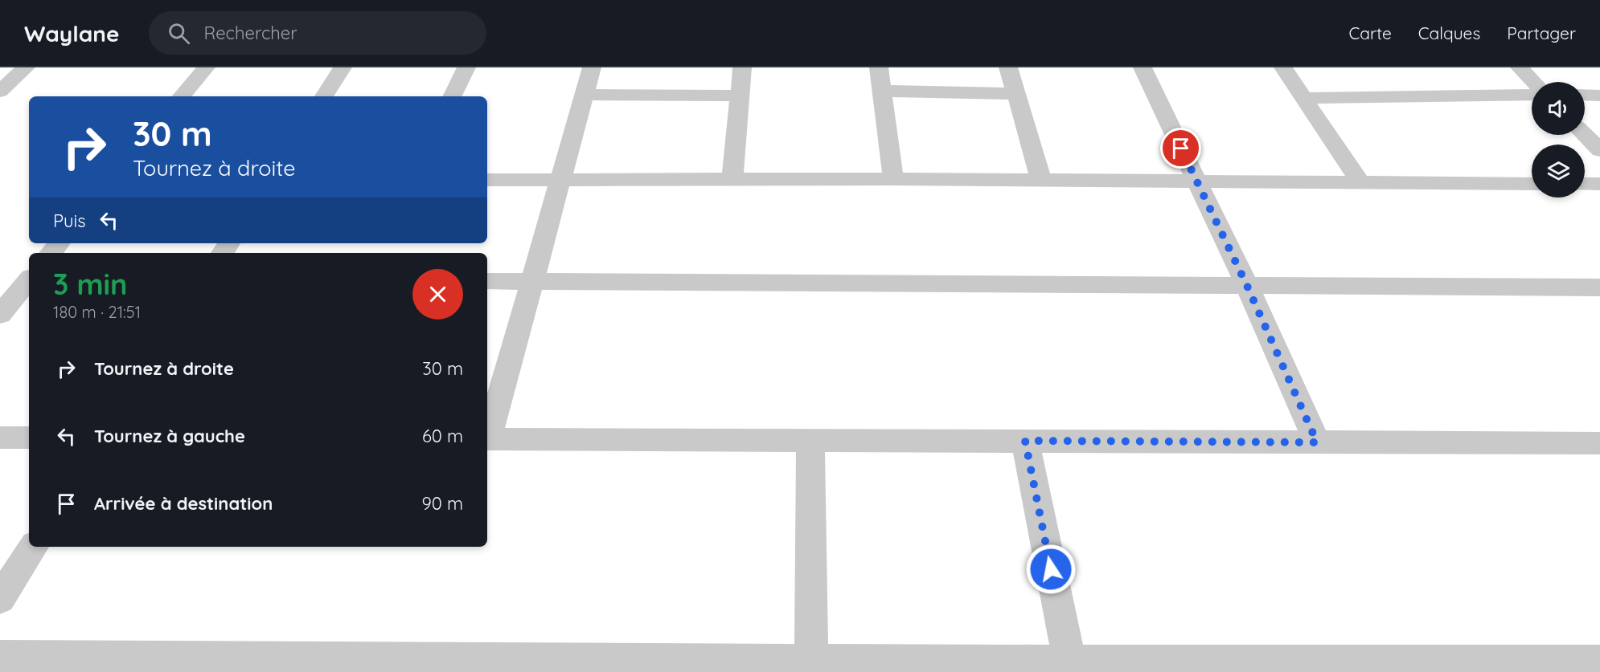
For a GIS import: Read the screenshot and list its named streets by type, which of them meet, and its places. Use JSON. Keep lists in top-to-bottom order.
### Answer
{
  "page": {
    "header": "Waylane",
    "search": "Rechercher",
    "nav": ["Carte", "Calques", "Partager"],
    "turn": ["30 m", "Tournez à droite"],
    "then": "Puis",
    "heading": ["3 min", "180 m · 21:51"],
    "list": [
      {
        "name": "Tournez à droite",
        "value": "30 m"
      },
      {
        "name": "Tournez à gauche",
        "value": "60 m"
      },
      {
        "name": "Arrivée à destination",
        "value": "90 m"
      }
    ]
  }
}
